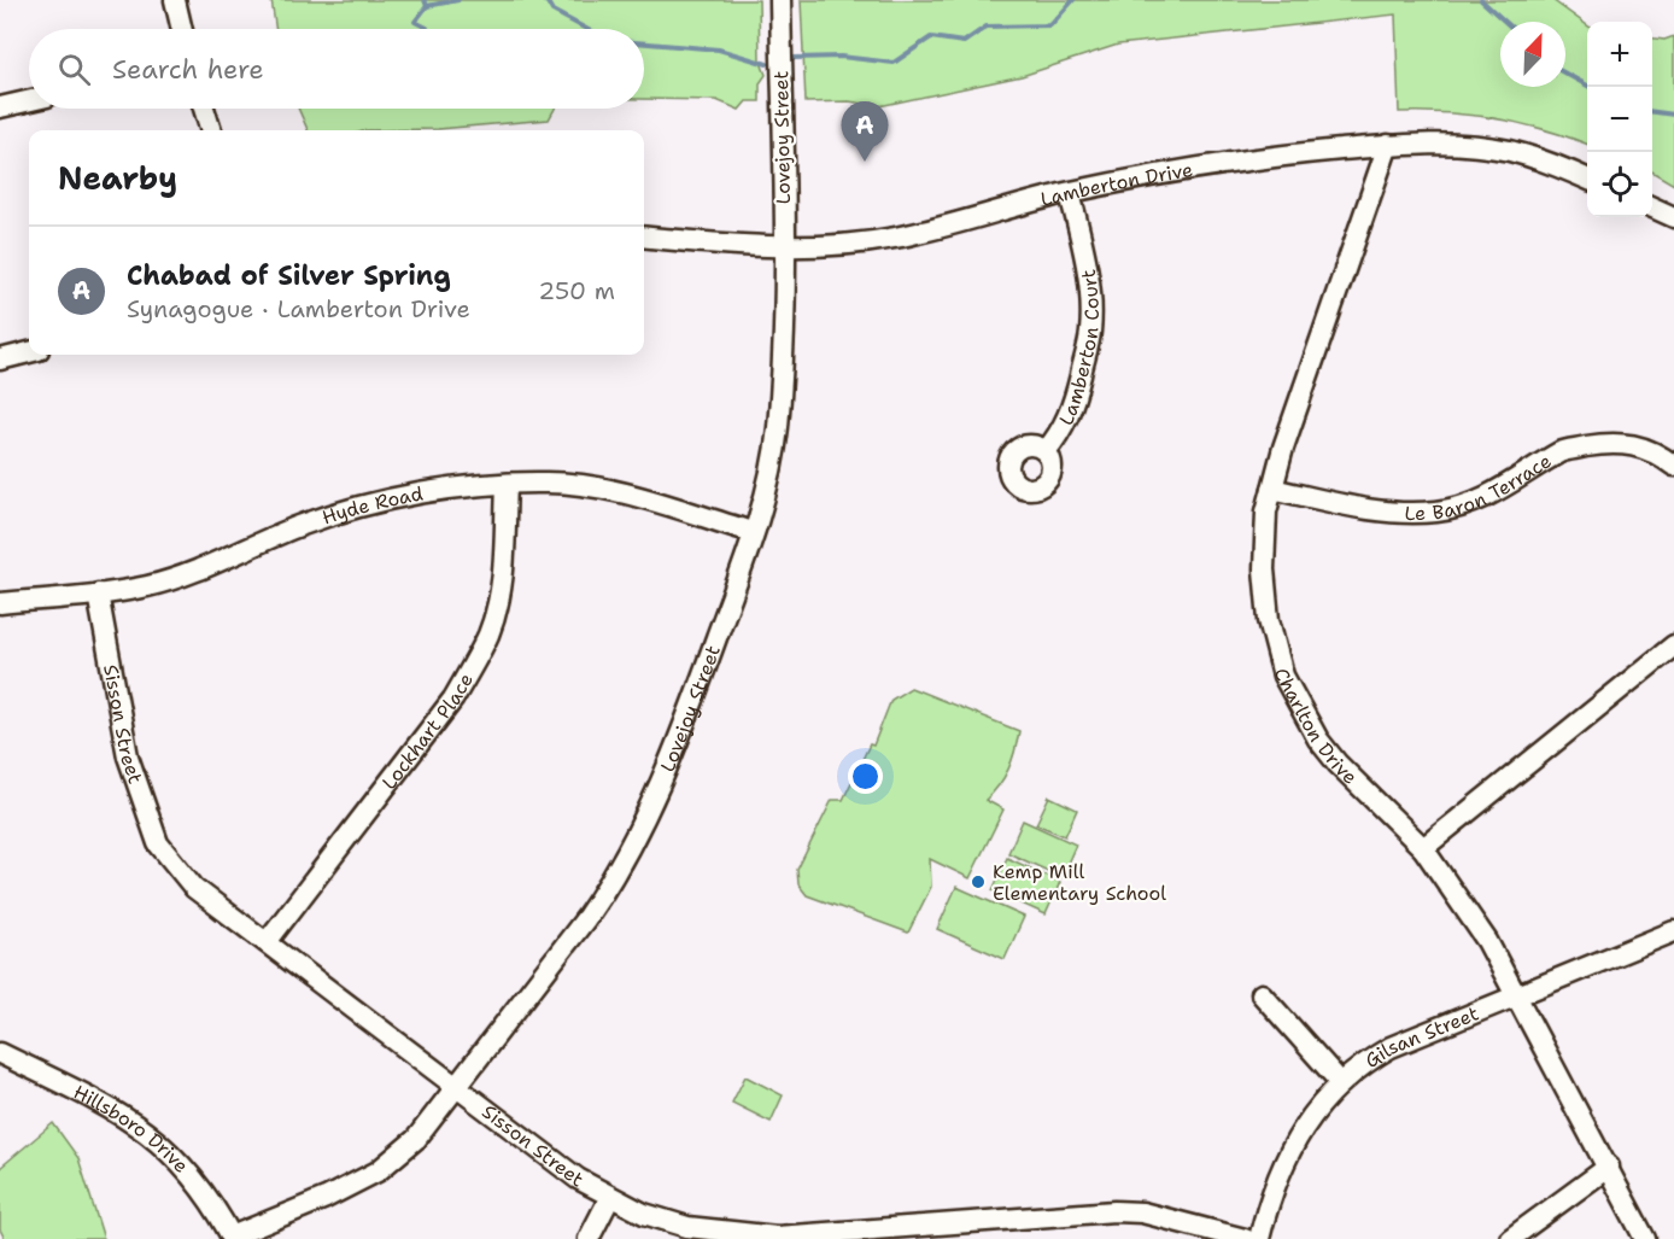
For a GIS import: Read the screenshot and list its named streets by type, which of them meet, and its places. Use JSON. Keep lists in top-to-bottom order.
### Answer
{
  "streets": {
    "street": [
      "Lovejoy Street",
      "Lamberton Drive",
      "Lamberton Court",
      "Le Baron Terrace",
      "Hyde Road",
      "Sisson Street",
      "Charlton Drive",
      "Lockhart Place",
      "Gilsan Street",
      "Hillsboro Drive"
    ]
  },
  "crossings": [
    ["Lovejoy Street", "Lamberton Drive"],
    ["Lovejoy Street", "Hyde Road"],
    ["Lovejoy Street", "Sisson Street"],
    ["Lovejoy Street", "Hillsboro Drive"],
    ["Lamberton Drive", "Lamberton Court"],
    ["Lamberton Drive", "Charlton Drive"],
    ["Le Baron Terrace", "Charlton Drive"],
    ["Hyde Road", "Sisson Street"],
    ["Hyde Road", "Lockhart Place"],
    ["Sisson Street", "Lockhart Place"],
    ["Charlton Drive", "Gilsan Street"]
  ],
  "places": ["Kemp Mill Elementary School"],
  "north": "top right",
  "page": {
    "map_buttons": ["+", "−"],
    "search": "Search here",
    "pins": "A",
    "heading": "Nearby",
    "list": [
      {
        "mark": "A",
        "name": "Chabad of Silver Spring",
        "note": "Synagogue · Lamberton Drive",
        "value": "250 m"
      }
    ]
  }
}
